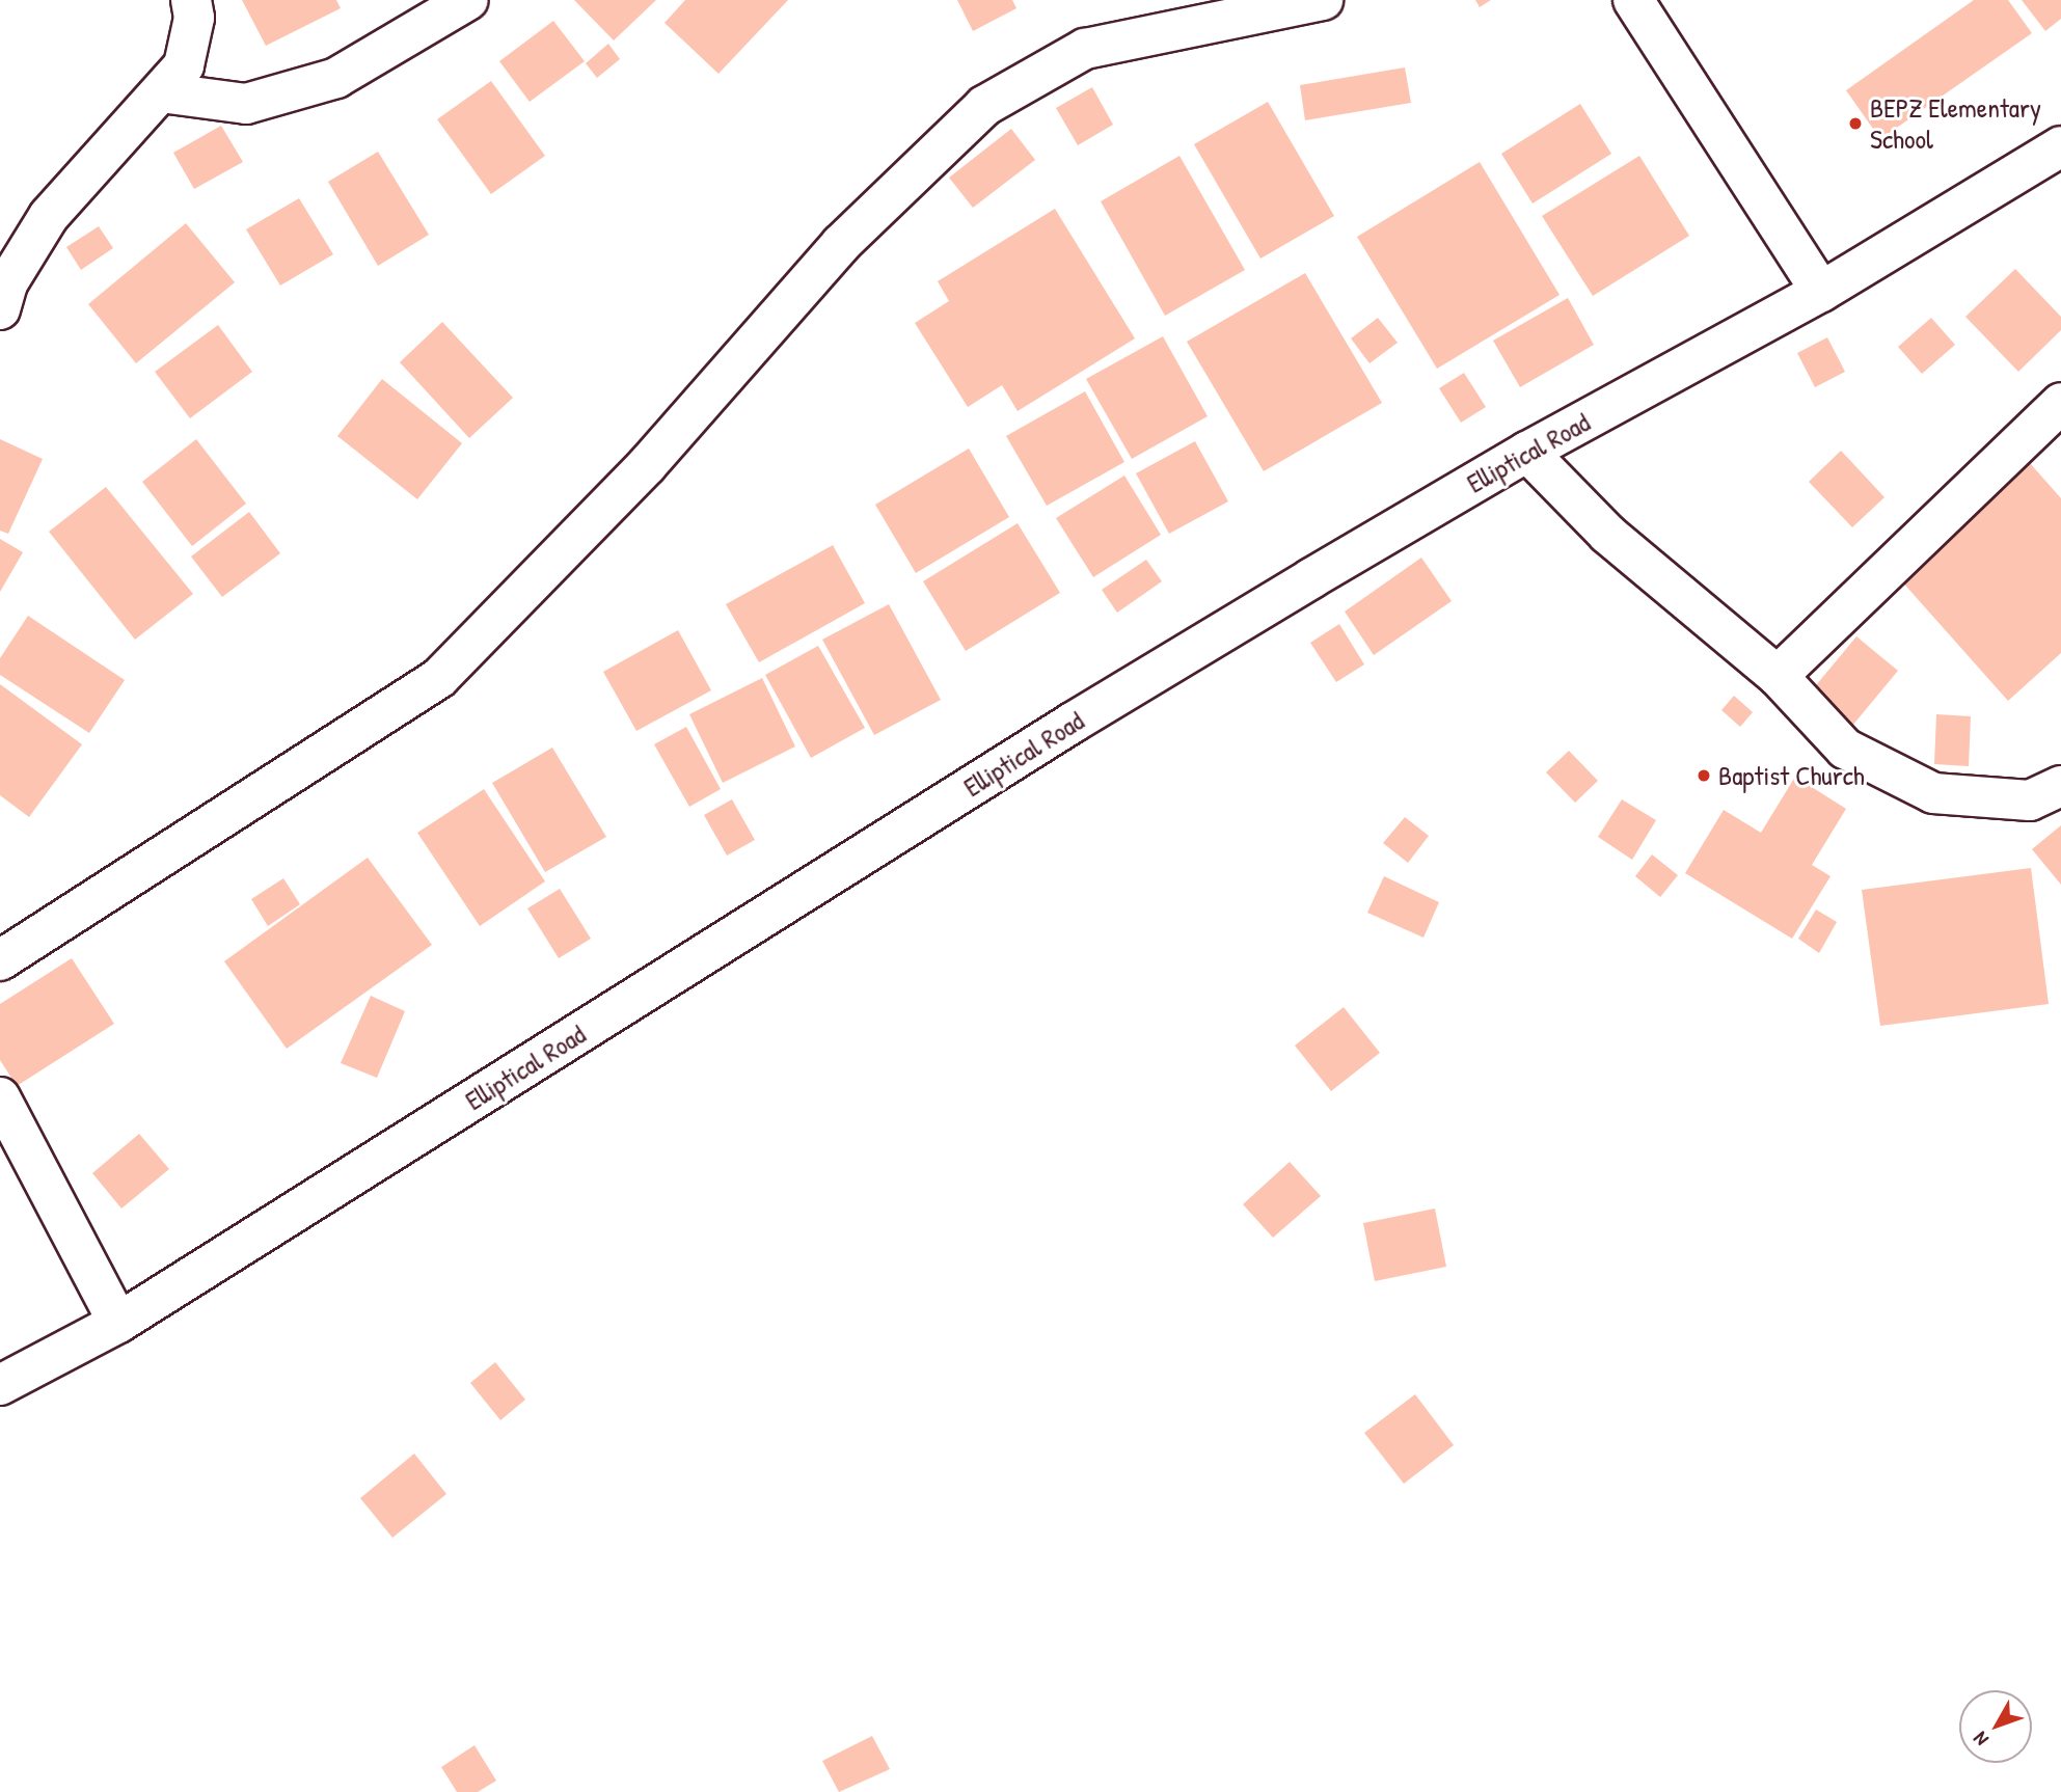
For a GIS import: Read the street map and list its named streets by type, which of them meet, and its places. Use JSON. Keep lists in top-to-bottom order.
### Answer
{
  "streets": {
    "street": ["Elliptical Road"]
  },
  "places": ["BEPZ Elementary School", "Baptist Church"],
  "north": "bottom left"
}
